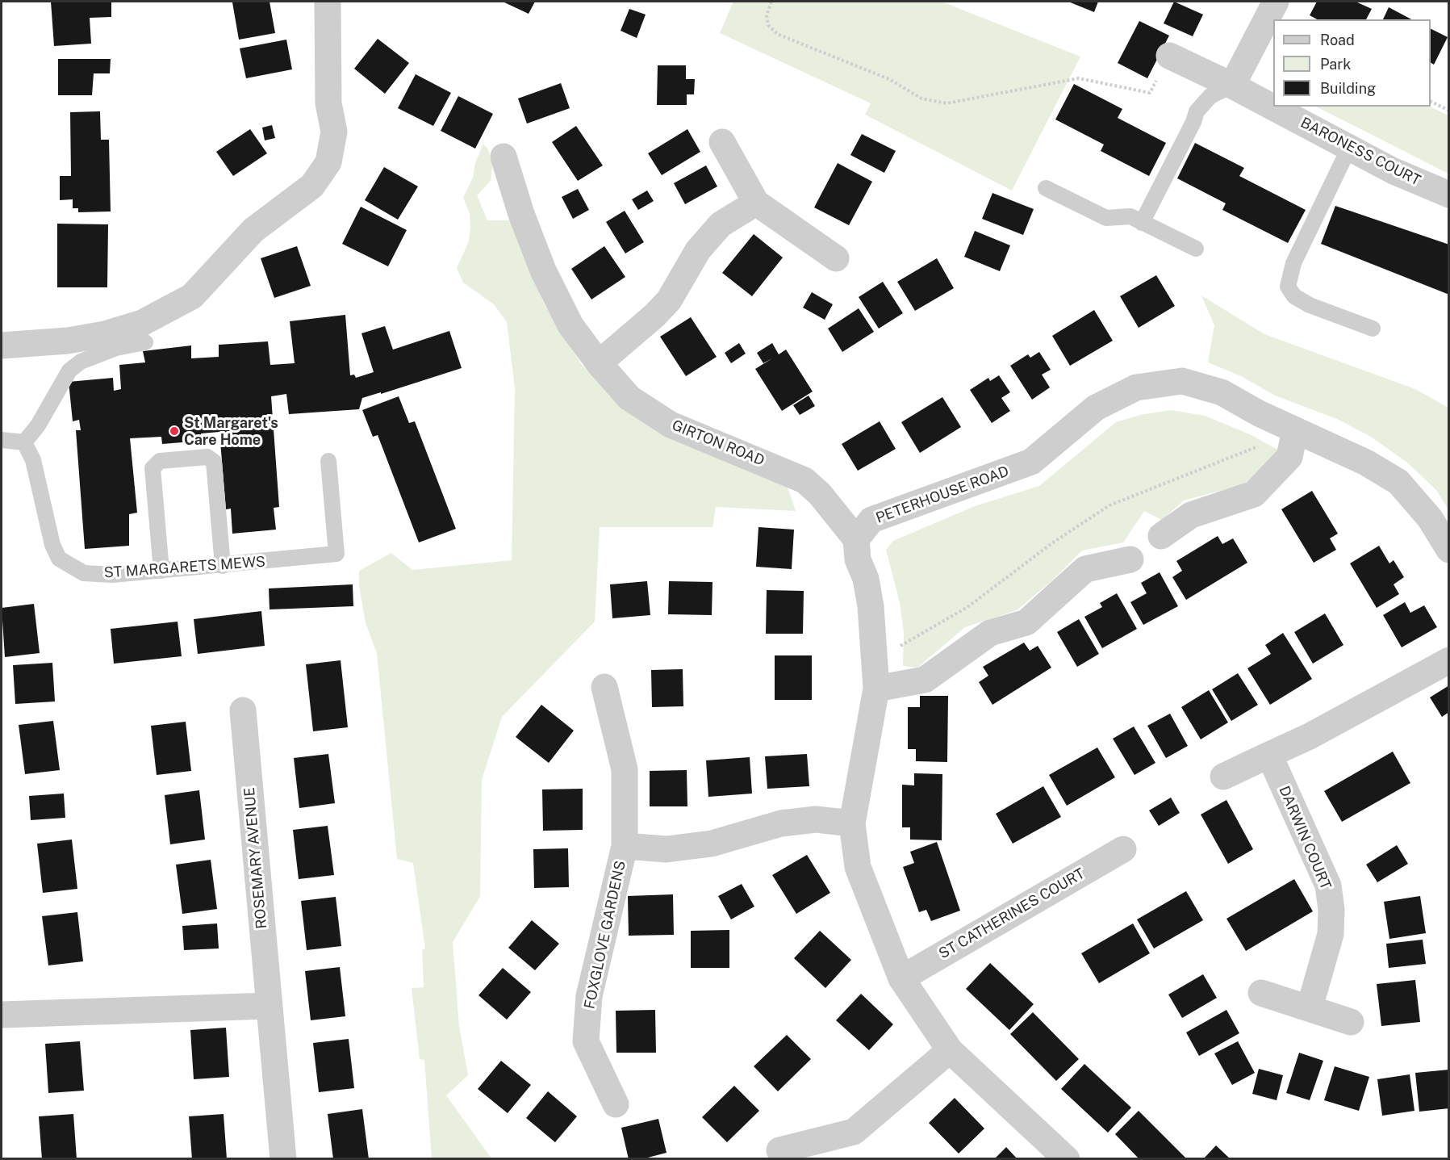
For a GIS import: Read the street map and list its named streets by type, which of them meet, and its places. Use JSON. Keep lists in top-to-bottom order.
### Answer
{
  "streets": {
    "street": [
      "BARONESS COURT",
      "GIRTON ROAD",
      "PETERHOUSE ROAD",
      "DARWIN COURT",
      "ROSEMARY AVENUE",
      "ST CATHERINES COURT",
      "FOXGLOVE GARDENS"
    ],
    "lane": ["ST MARGARETS MEWS"]
  },
  "crossings": [
    ["GIRTON ROAD", "PETERHOUSE ROAD"]
  ],
  "places": ["St Margaret's Care Home"],
  "legend": ["Road", "Park", "Building"]
}
